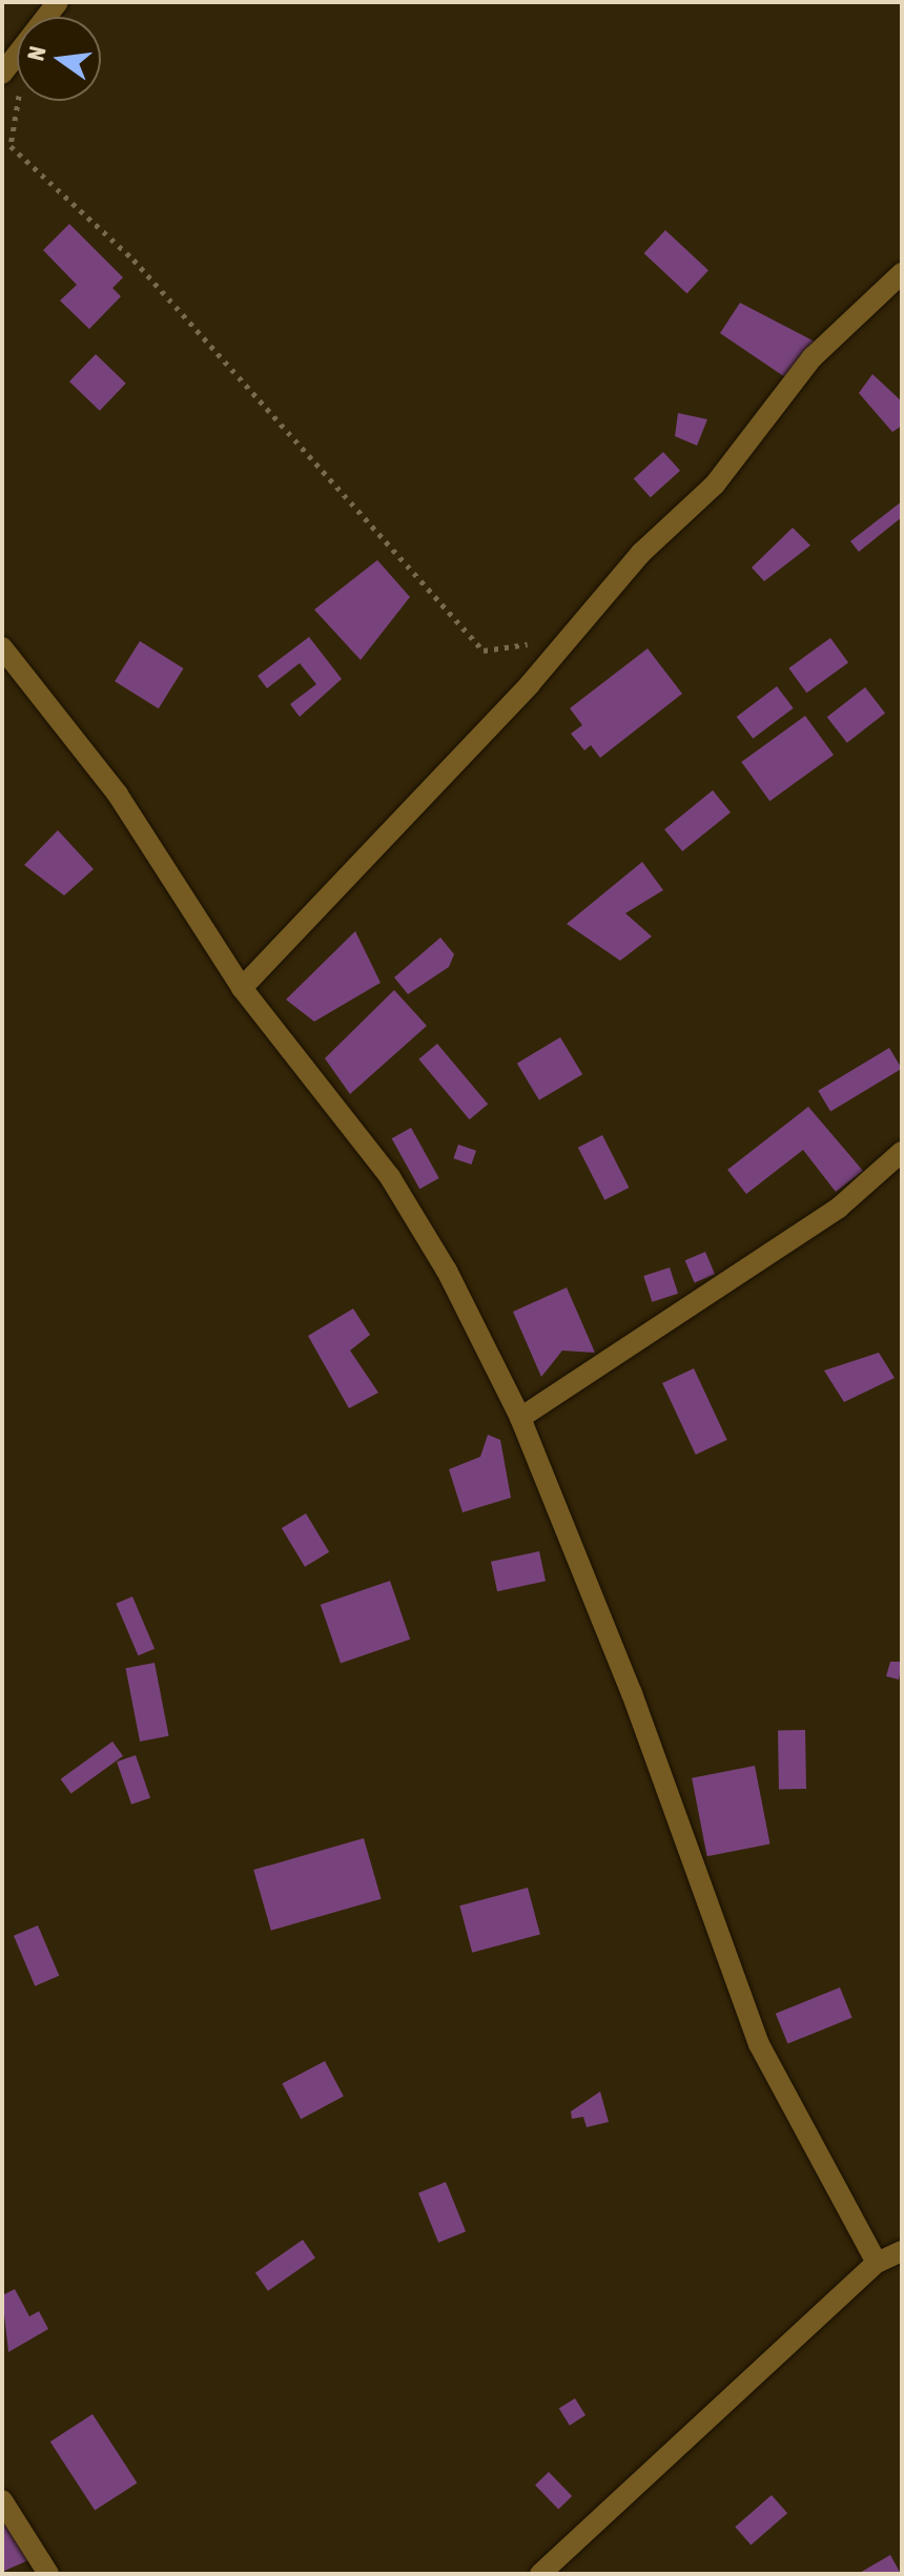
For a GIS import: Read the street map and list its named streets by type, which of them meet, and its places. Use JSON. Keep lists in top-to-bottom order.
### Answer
{
  "north": "left"
}
